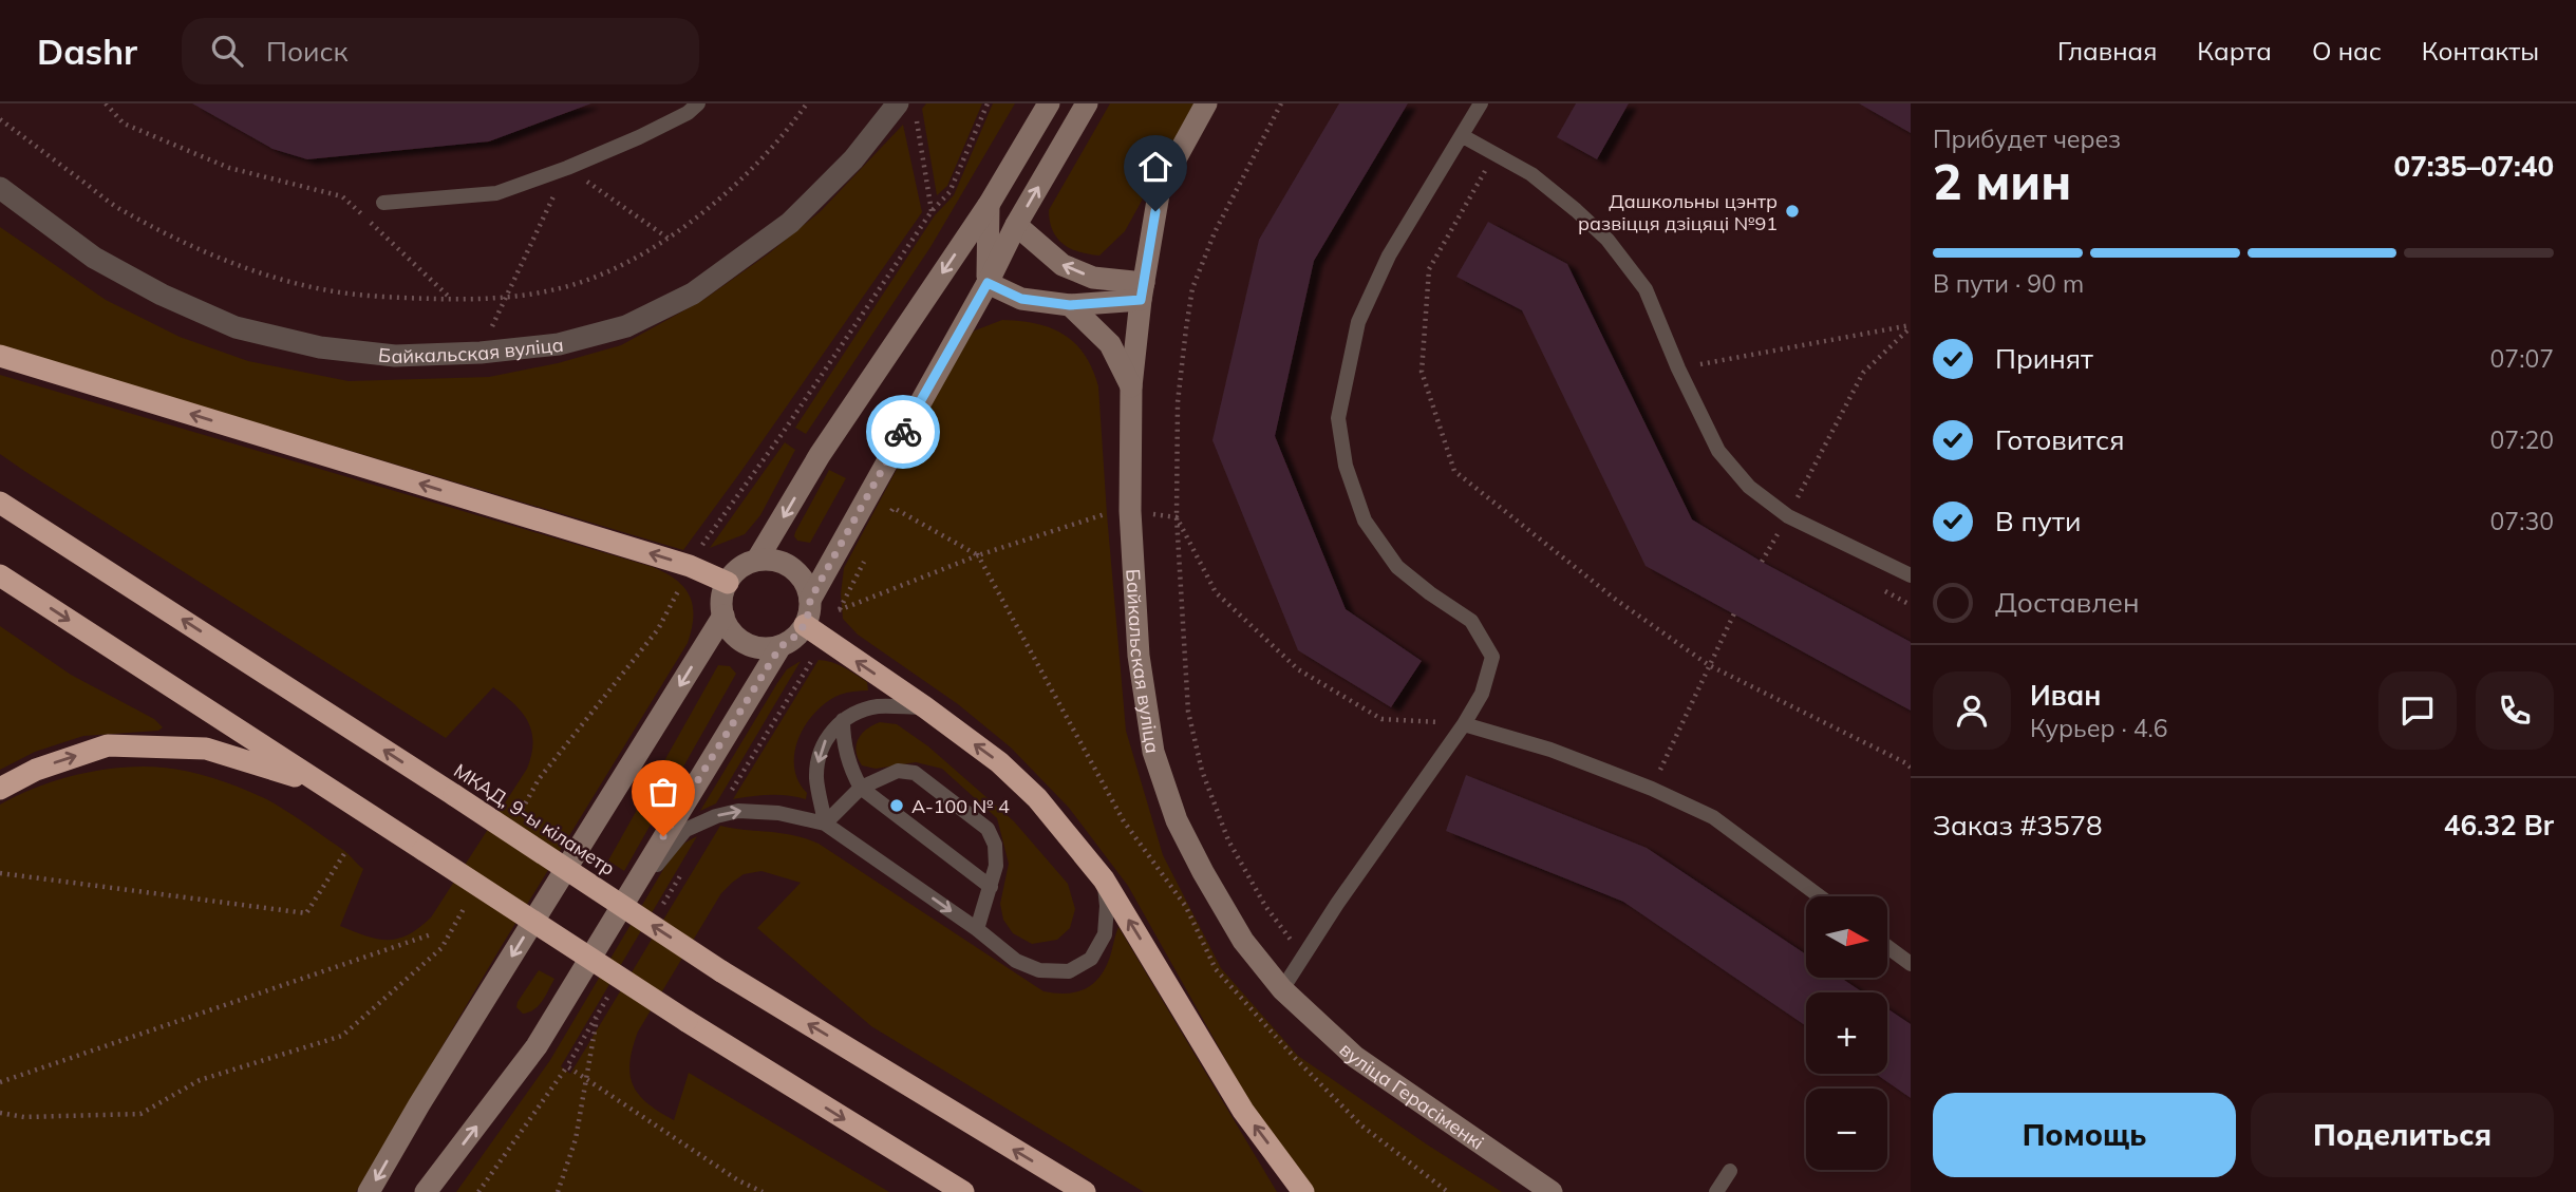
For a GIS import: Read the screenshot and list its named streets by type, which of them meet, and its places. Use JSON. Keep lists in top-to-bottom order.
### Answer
{
  "streets": {
    "highway": ["МКАД, 9-ы кіламетр"],
    "main road": ["Байкальская вуліца", "вуліца Герасіменкі"]
  },
  "crossings": [
    ["Байкальская вуліца", "вуліца Герасіменкі"]
  ],
  "places": ["Дашкольны цэнтр развіцця дзіцяці №91", "А-100 № 4"],
  "north": "right",
  "page": {
    "header": "Dashr",
    "search": "Поиск",
    "nav": [
      "Главная",
      "Карта",
      "О нас",
      "Контакты"
    ],
    "heading": ["2 мин", "Прибудет через", "07:35–07:40"],
    "panel": [
      "Иван",
      "Курьер · 4.6",
      "Заказ #3578",
      "46.32 Br"
    ],
    "bar": "В пути · 90 m",
    "list": [
      ["Принят", "07:07"],
      ["Готовится", "07:20"],
      ["В пути", "07:30"],
      "Доставлен"
    ],
    "map_buttons": ["+", "−"],
    "buttons": ["Помощь", "Поделиться"]
  }
}
